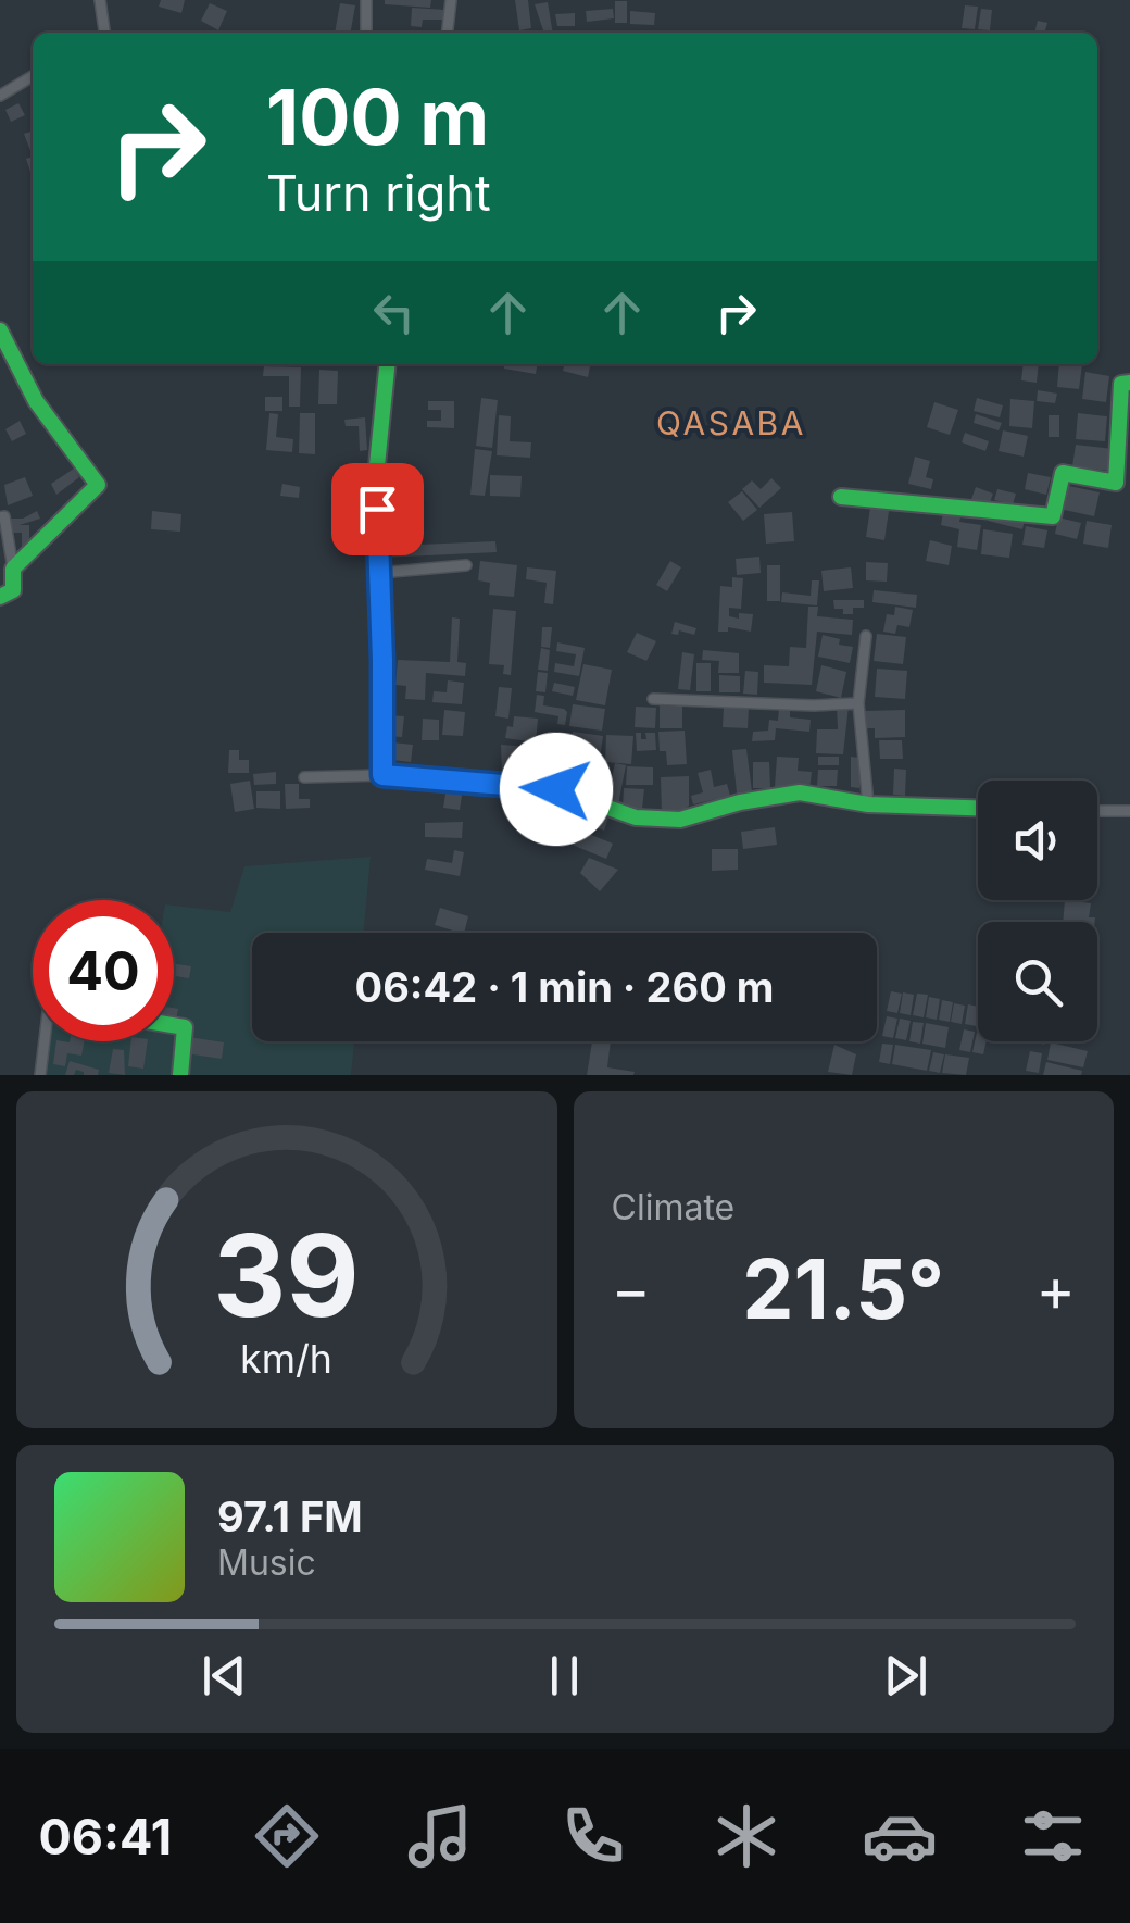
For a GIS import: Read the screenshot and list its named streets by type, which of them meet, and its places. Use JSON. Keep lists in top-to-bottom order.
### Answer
{
  "districts": ["QASABA"],
  "page": {
    "turn": ["100 m", "Turn right"],
    "limit": "40",
    "trip": "06:42 · 1 min · 260 m",
    "tile": "Climate",
    "heat": ["−", "21.5°", "+"],
    "song": ["97.1 FM", "Music"],
    "tabs": "06:41",
    "gauge": ["39", "km/h"]
  }
}
